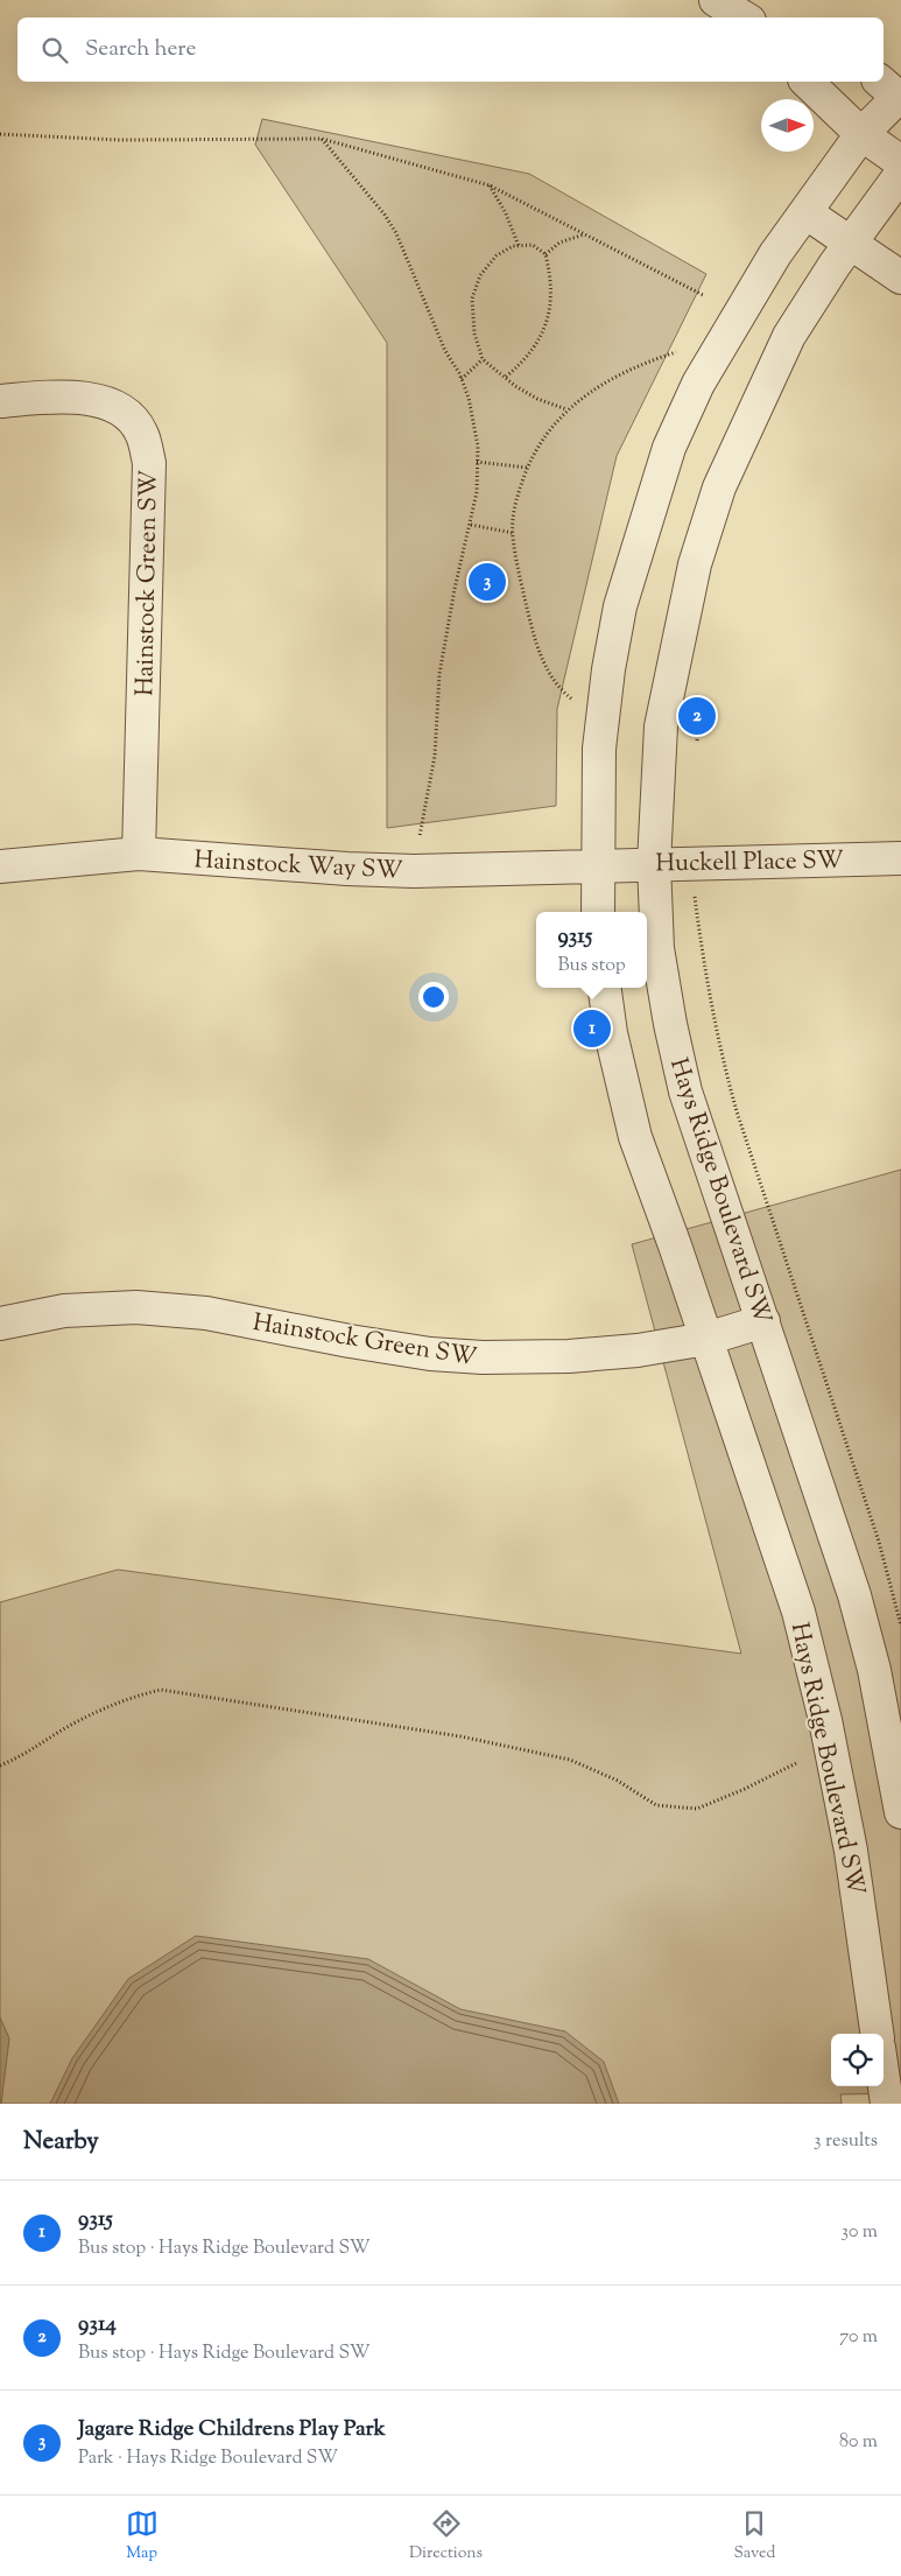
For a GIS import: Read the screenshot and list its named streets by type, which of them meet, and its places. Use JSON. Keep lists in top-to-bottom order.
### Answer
{
  "streets": {
    "street": [
      "Hainstock Green SW",
      "Huckell Place SW",
      "Hainstock Way SW",
      "Hays Ridge Boulevard SW"
    ]
  },
  "crossings": [
    ["Hainstock Green SW", "Hainstock Way SW"],
    ["Hainstock Green SW", "Hays Ridge Boulevard SW"],
    ["Huckell Place SW", "Hainstock Way SW"],
    ["Huckell Place SW", "Hays Ridge Boulevard SW"]
  ],
  "north": "right",
  "page": {
    "search": "Search here",
    "pins": ["3", "2", "1"],
    "popup": ["9315", "Bus stop"],
    "heading": ["Nearby", "3 results"],
    "list": [
      {
        "mark": "1",
        "name": "9315",
        "note": "Bus stop · Hays Ridge Boulevard SW",
        "value": "30 m"
      },
      {
        "mark": "2",
        "name": "9314",
        "note": "Bus stop · Hays Ridge Boulevard SW",
        "value": "70 m"
      },
      {
        "mark": "3",
        "name": "Jagare Ridge Childrens Play Park",
        "note": "Park · Hays Ridge Boulevard SW",
        "value": "80 m"
      }
    ],
    "nav": ["Map", "Directions", "Saved"]
  }
}
